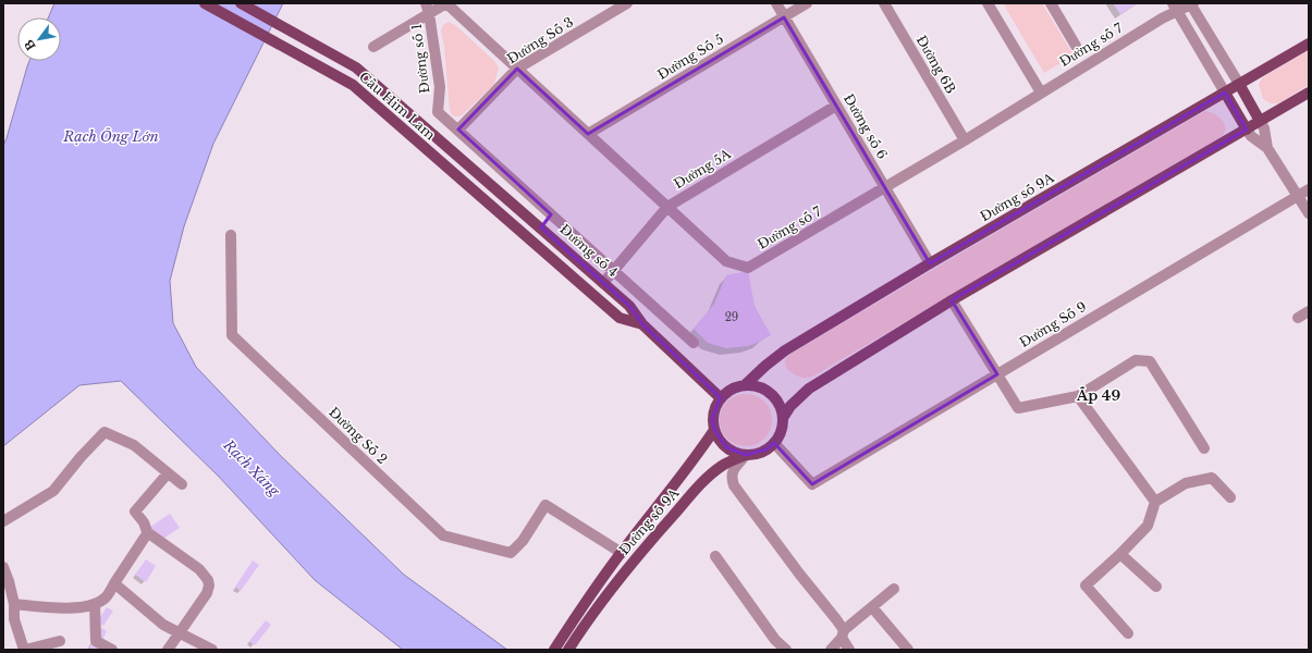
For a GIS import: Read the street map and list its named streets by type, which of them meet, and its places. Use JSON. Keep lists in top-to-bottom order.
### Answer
{
  "streets": {
    "main road": ["Cầu Him Lam", "Đường số 9A", "Đường số 4"],
    "street": [
      "Đường Số 3",
      "Đường số 7",
      "Đường Số 5",
      "Đường số 1",
      "Đường 6B",
      "Đường số 6",
      "Đường 5A",
      "Đường Số 9",
      "Đường Số 2"
    ]
  },
  "crossings": [
    ["Đường Số 3", "Đường số 7"],
    ["Đường Số 3", "Đường số 1"],
    ["Đường Số 3", "Đường số 4"],
    ["Đường số 7", "Đường Số 5"],
    ["Đường số 7", "Đường 6B"],
    ["Đường số 7", "Đường số 6"],
    ["Đường số 7", "Đường 5A"],
    ["Đường Số 5", "Đường số 6"],
    ["Đường số 1", "Đường số 4"],
    ["Cầu Him Lam", "Đường số 4"],
    ["Đường số 6", "Đường 5A"],
    ["Đường số 6", "Đường số 9A"],
    ["Đường 5A", "Đường số 4"],
    ["Đường số 9A", "Đường số 4"],
    ["Đường số 9A", "Đường Số 9"],
    ["Đường số 9A", "Đường Số 2"],
    ["Đường số 4", "Đường Số 9"]
  ],
  "districts": ["Ấp 49"],
  "water": ["Rạch Ông Lớn", "Rạch Xáng"],
  "house_numbers": ["29"],
  "north": "bottom left"
}
